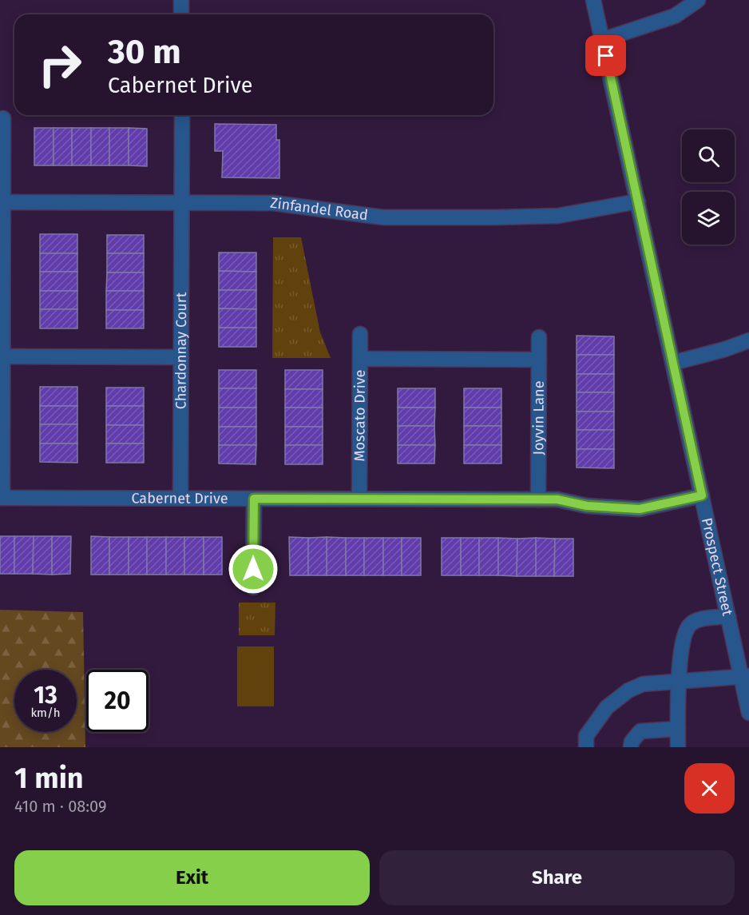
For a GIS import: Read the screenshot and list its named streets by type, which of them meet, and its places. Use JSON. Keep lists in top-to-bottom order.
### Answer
{
  "streets": {
    "street": [
      "Zinfandel Road",
      "Chardonnay Court",
      "Moscato Drive",
      "Joyvin Lane",
      "Cabernet Drive",
      "Prospect Street"
    ]
  },
  "crossings": [
    ["Zinfandel Road", "Chardonnay Court"],
    ["Zinfandel Road", "Prospect Street"],
    ["Chardonnay Court", "Cabernet Drive"],
    ["Moscato Drive", "Cabernet Drive"],
    ["Joyvin Lane", "Cabernet Drive"],
    ["Cabernet Drive", "Prospect Street"]
  ],
  "page": {
    "turn": ["30 m", "Cabernet Drive"],
    "speed": "13 km/h",
    "limit": "20",
    "heading": ["1 min", "410 m · 08:09"],
    "buttons": ["Exit", "Share"]
  }
}
